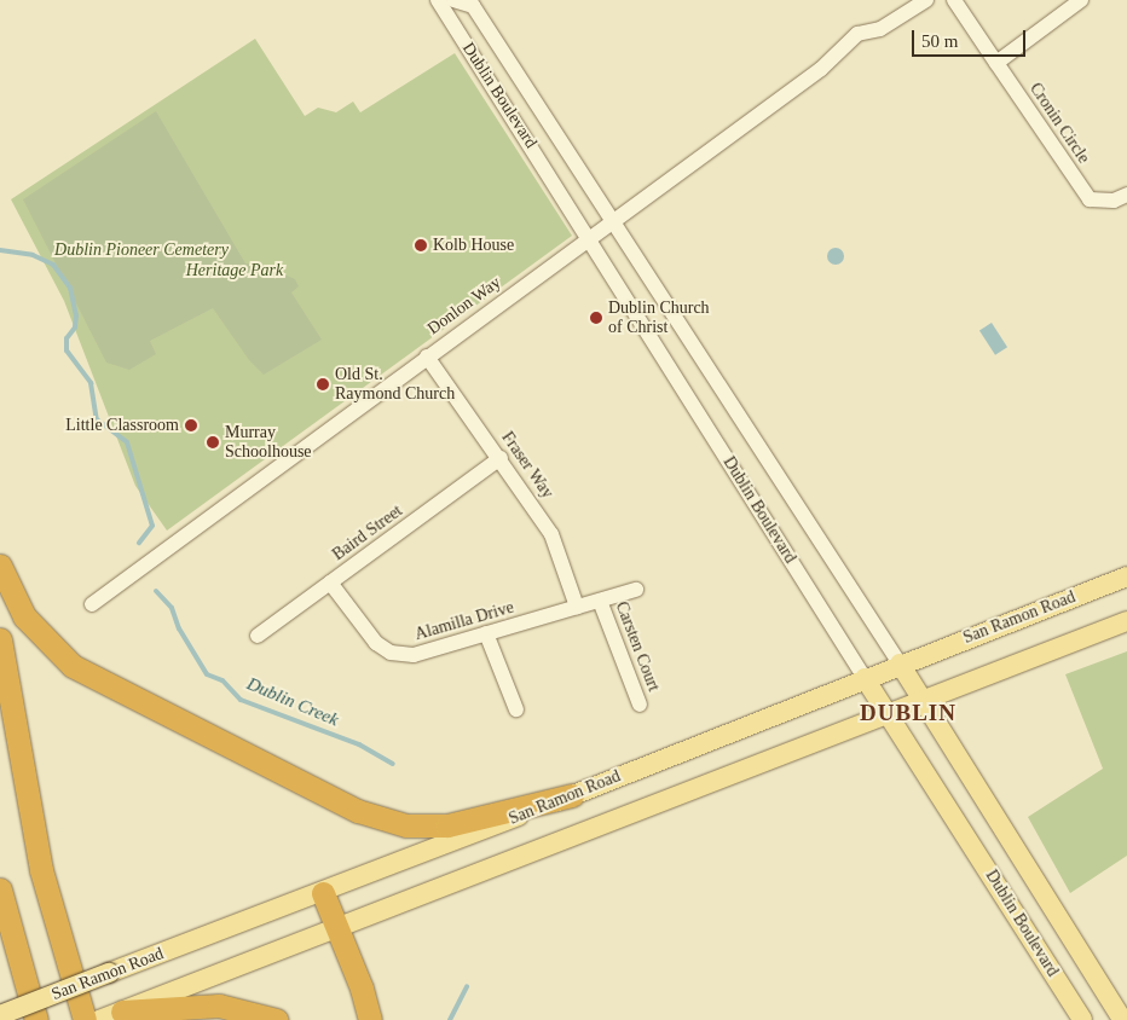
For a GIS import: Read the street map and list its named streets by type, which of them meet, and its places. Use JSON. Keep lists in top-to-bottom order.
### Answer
{
  "streets": {
    "main road": ["Dublin Boulevard", "San Ramon Road"],
    "street": [
      "Cronin Circle",
      "Donlon Way",
      "Fraser Way",
      "Baird Street",
      "Alamilla Drive",
      "Carsten Court"
    ]
  },
  "crossings": [
    ["Dublin Boulevard", "Donlon Way"],
    ["Dublin Boulevard", "San Ramon Road"],
    ["Donlon Way", "Fraser Way"],
    ["Fraser Way", "Baird Street"],
    ["Fraser Way", "Alamilla Drive"],
    ["Baird Street", "Alamilla Drive"],
    ["Alamilla Drive", "Carsten Court"]
  ],
  "districts": ["DUBLIN"],
  "water": ["Dublin Creek"],
  "parks": ["Dublin Pioneer Cemetery", "Heritage Park"],
  "places": [
    "Kolb House",
    "Dublin Church of Christ",
    "Old St. Raymond Church",
    "Little Classroom",
    "Murray Schoolhouse"
  ],
  "scale_bar": "50 m"
}
